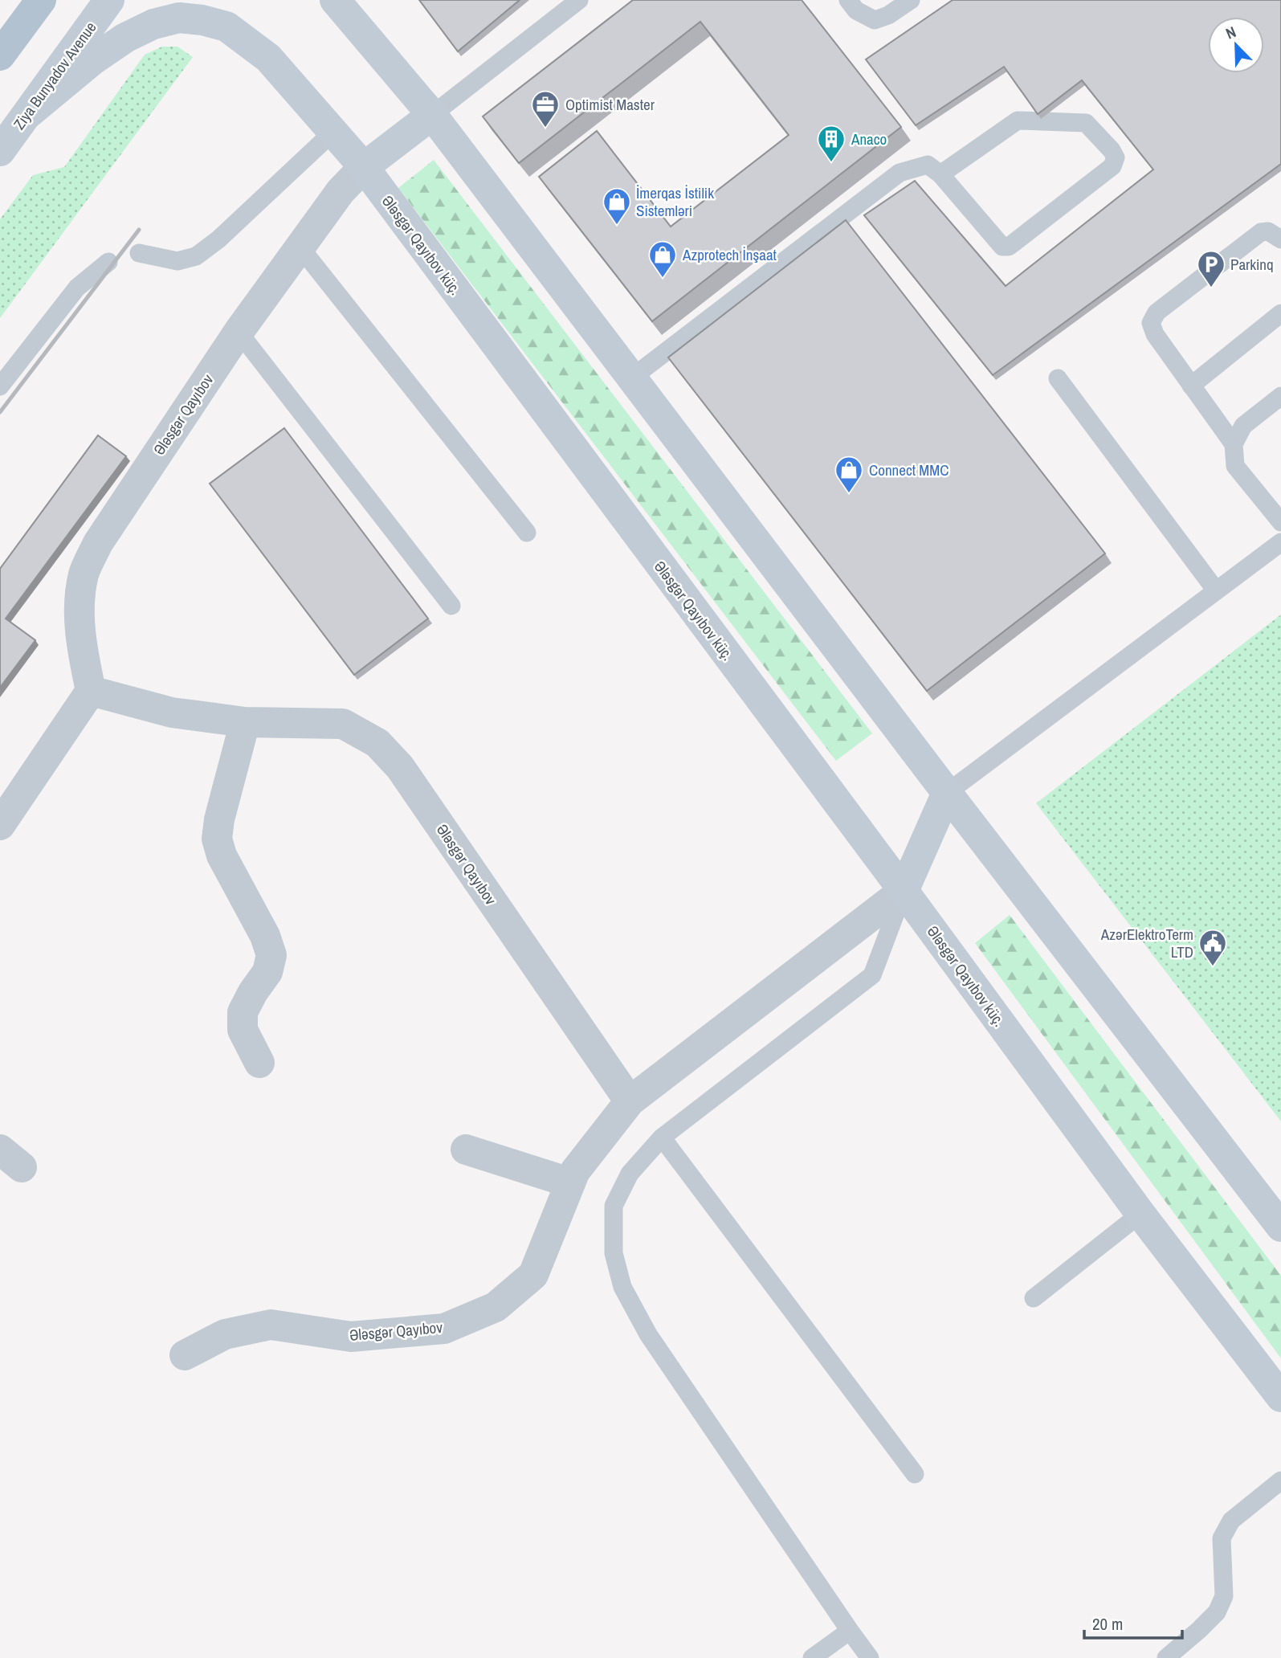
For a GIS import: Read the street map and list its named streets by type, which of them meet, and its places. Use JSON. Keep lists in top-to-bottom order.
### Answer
{
  "streets": {
    "main road": ["Ziya Bunyadov Avenue", "Ələsgər Qayıbov küç."],
    "street": ["Ələsgər Qayıbov"]
  },
  "crossings": [
    ["Ziya Bunyadov Avenue", "Ələsgər Qayıbov küç."],
    ["Ələsgər Qayıbov küç.", "Ələsgər Qayıbov"]
  ],
  "places": {
    "office": ["Optimist Master"],
    "building": ["Anaco"],
    "shop": ["İmerqas İstilik Sistemləri", "Azprotech İnşaat", "Connect MMC"],
    "parking": ["Parkinq"],
    "public building": ["AzərElektroTerm LTD"]
  },
  "scale_bar": "20 m",
  "north": "top left"
}
